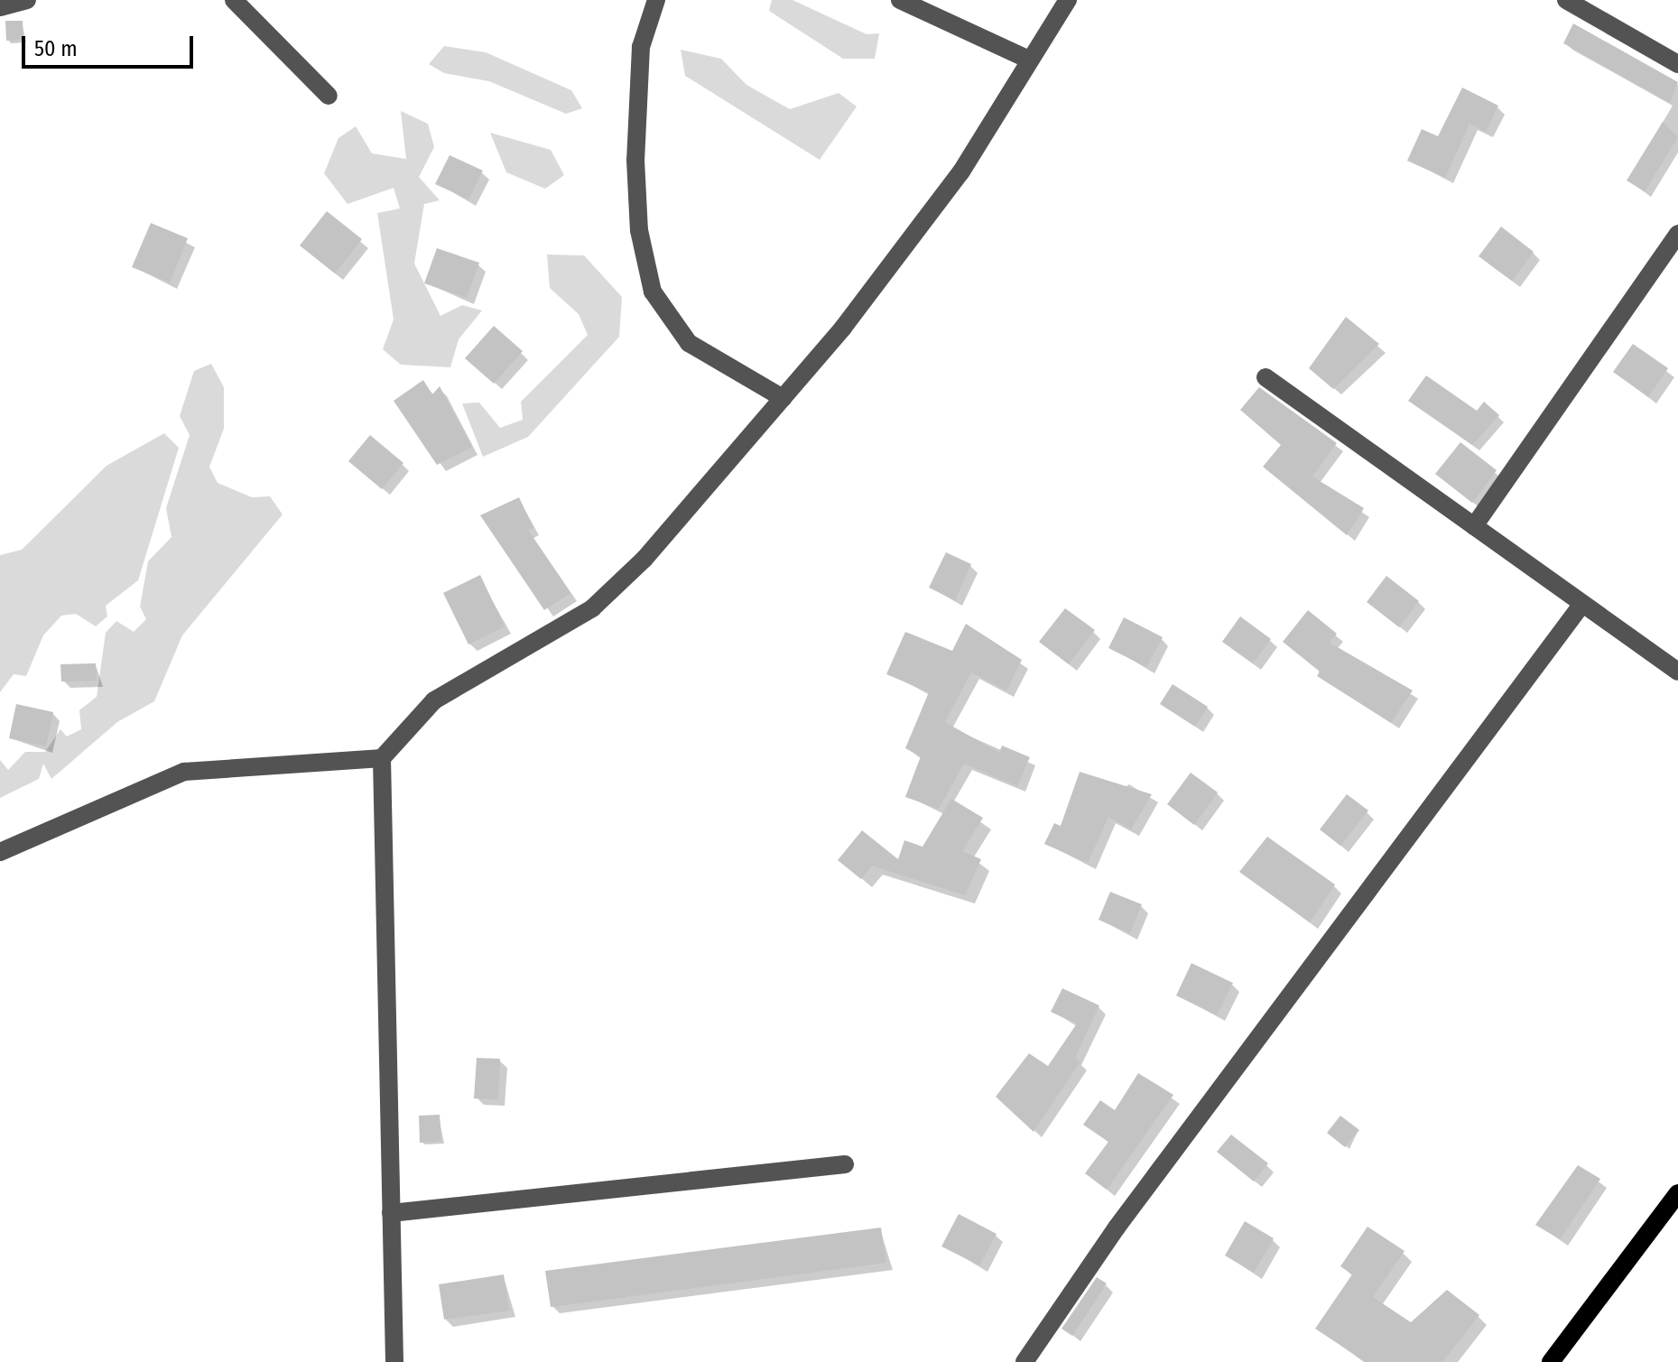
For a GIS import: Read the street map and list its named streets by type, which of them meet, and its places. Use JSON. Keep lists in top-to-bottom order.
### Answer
{
  "scale_bar": "50 m"
}
